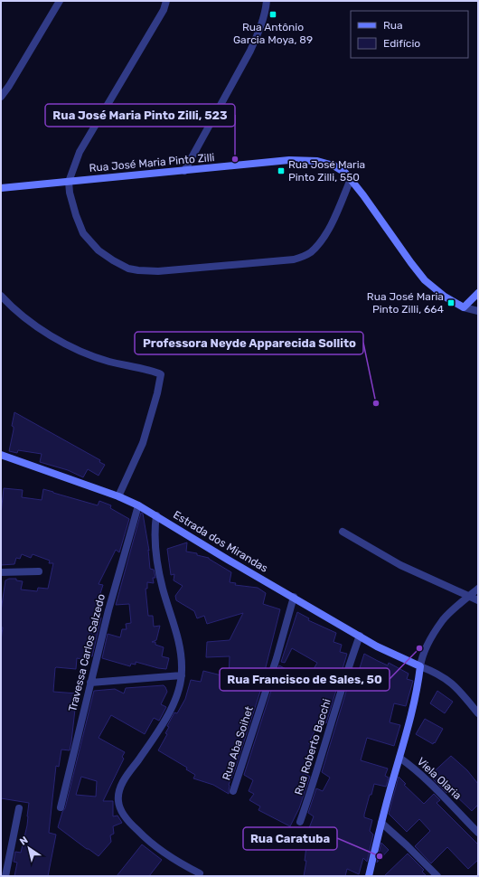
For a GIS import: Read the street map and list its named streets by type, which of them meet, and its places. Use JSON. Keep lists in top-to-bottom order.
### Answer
{
  "streets": {
    "street": [
      "Rua José Maria Pinto Zilli",
      "Estrada dos Mirandas",
      "Travessa Carlos Salzedo",
      "Rua Aba Soihet",
      "Rua Roberto Bacchi",
      "Viela Olaria"
    ]
  },
  "crossings": [
    ["Estrada dos Mirandas", "Travessa Carlos Salzedo"],
    ["Estrada dos Mirandas", "Rua Aba Soihet"],
    ["Estrada dos Mirandas", "Rua Roberto Bacchi"]
  ],
  "places": {
    "transit": ["Rua Antônio Garcia Moya, 89", "Rua José Maria Pinto Zilli, 550", "Rua José Maria Pinto Zilli, 664"],
    "other": [
      "Rua José Maria Pinto Zilli, 523",
      "Professora Neyde Apparecida Sollito",
      "Rua Francisco de Sales, 50",
      "Rua Caratuba"
    ]
  },
  "legend": ["Rua", "Edifício"],
  "north": "top left"
}
